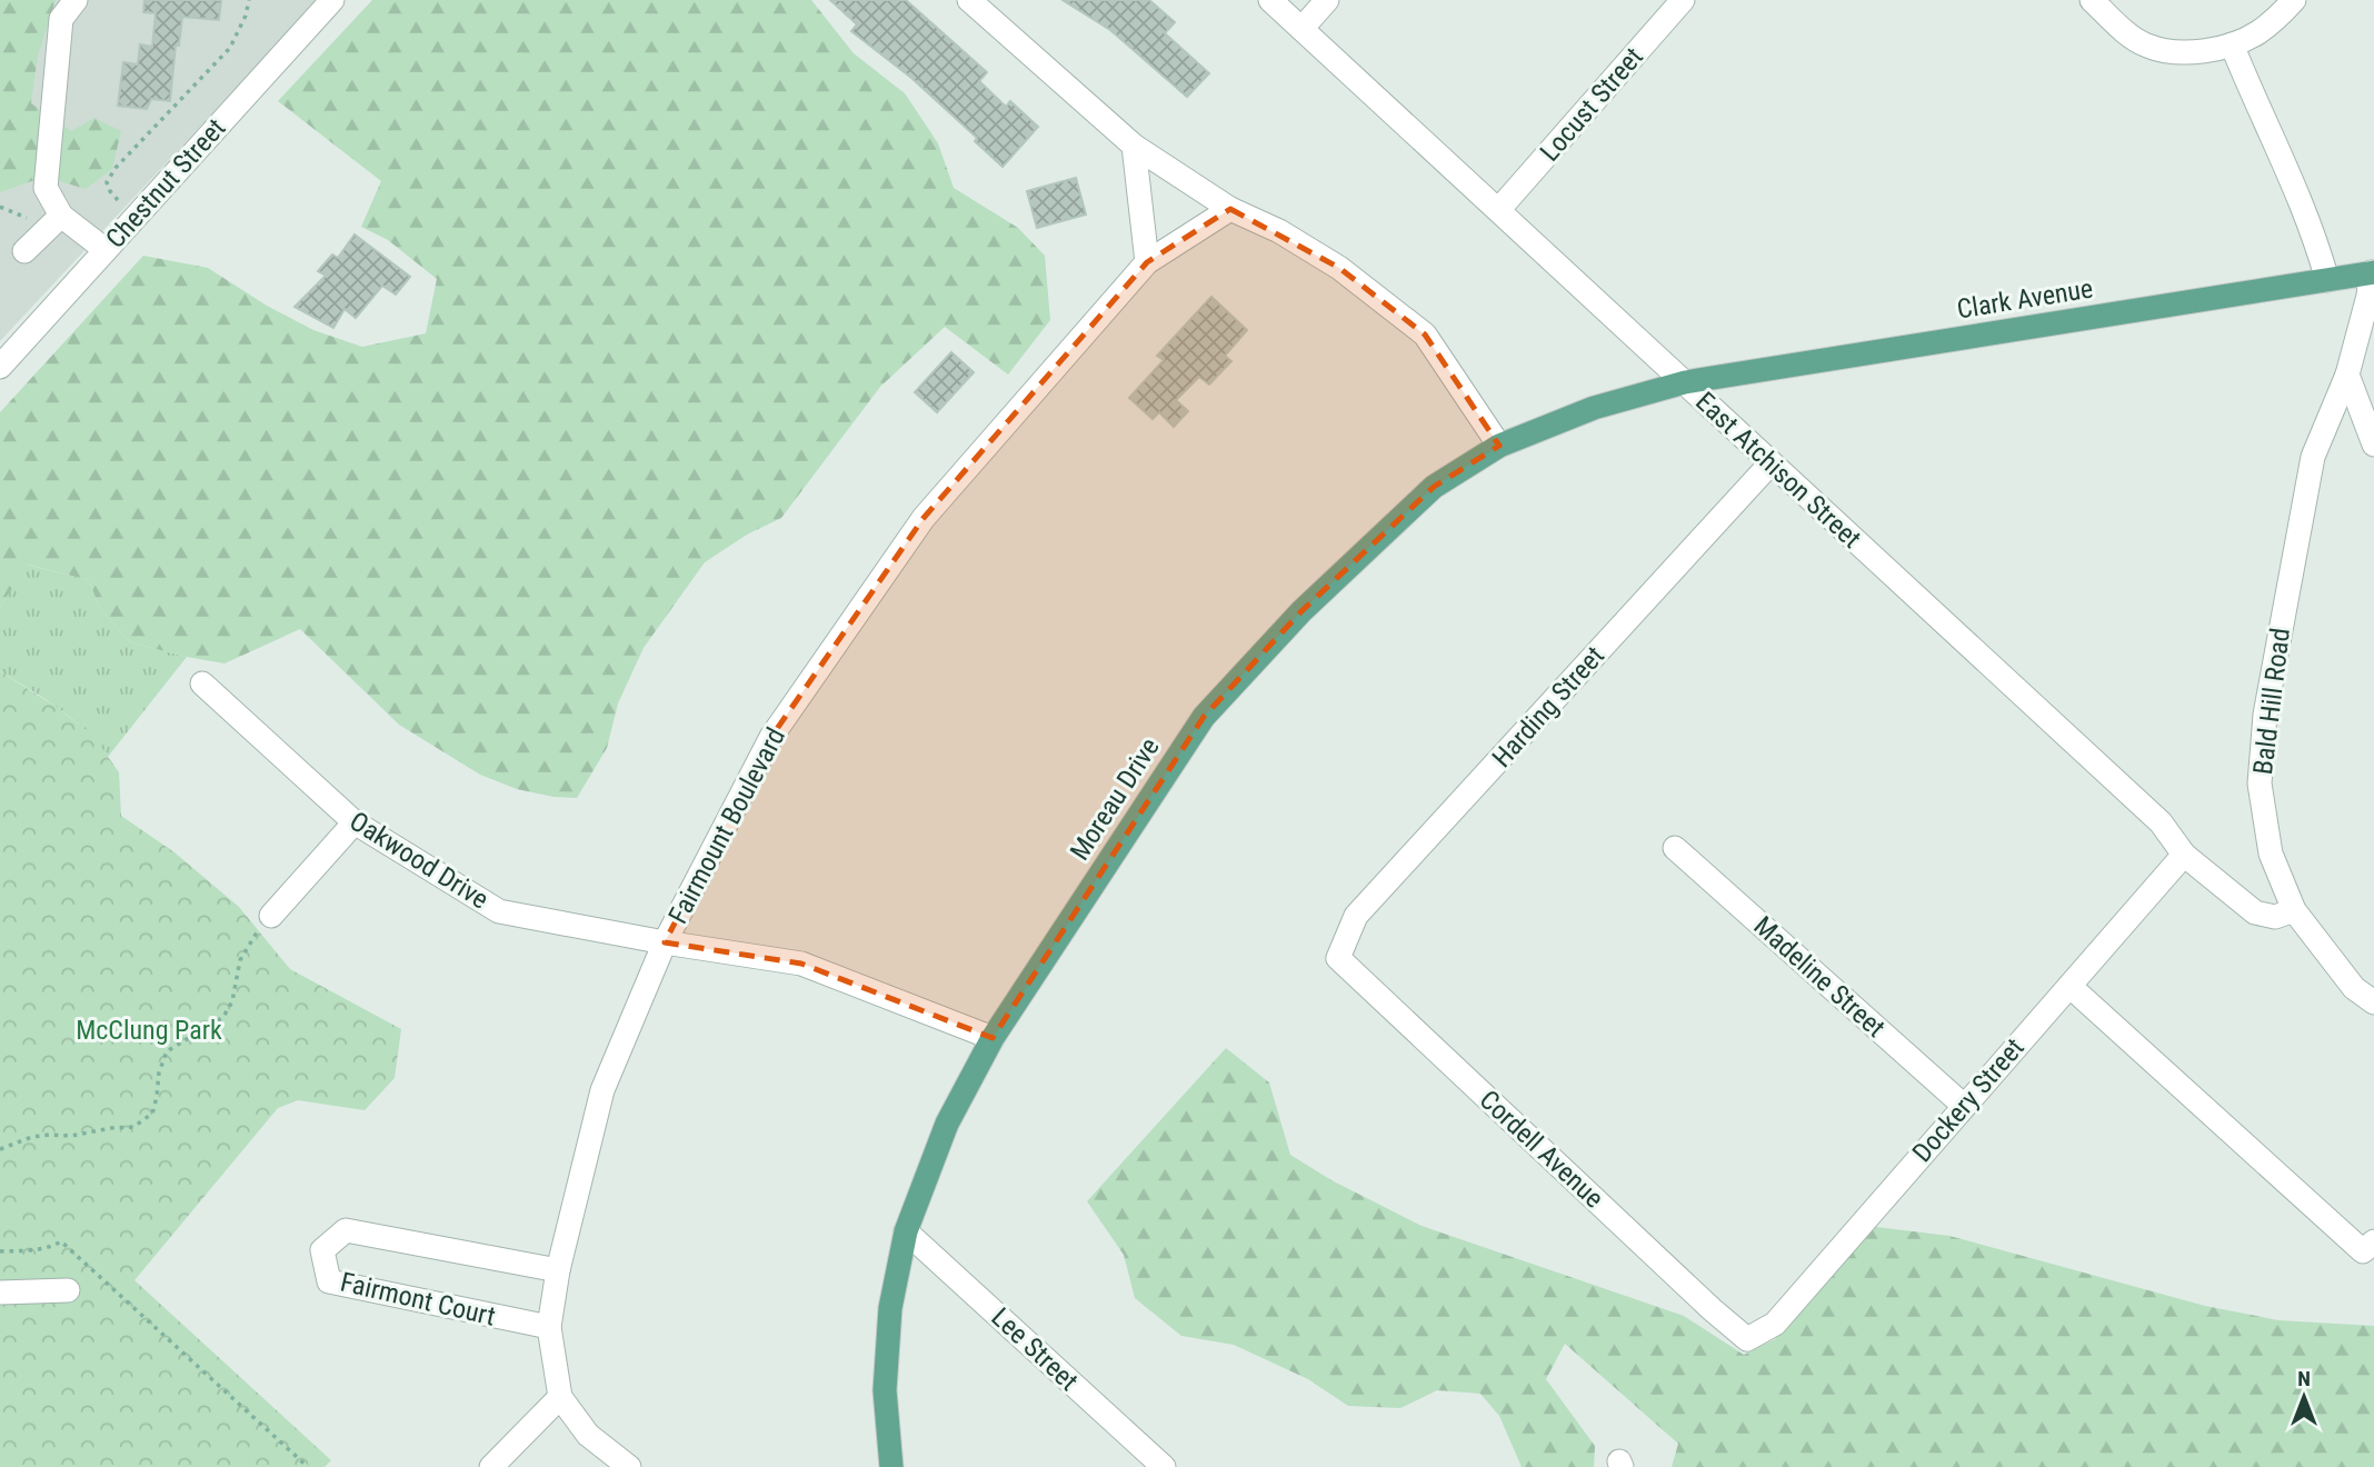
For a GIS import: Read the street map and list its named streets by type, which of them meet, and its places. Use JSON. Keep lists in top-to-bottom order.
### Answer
{
  "streets": {
    "main road": ["Clark Avenue", "Moreau Drive"],
    "street": [
      "Locust Street",
      "Chestnut Street",
      "East Atchison Street",
      "Bald Hill Road",
      "Harding Street",
      "Fairmount Boulevard",
      "Oakwood Drive",
      "Madeline Street",
      "Dockery Street",
      "Cordell Avenue",
      "Fairmont Court",
      "Lee Street"
    ]
  },
  "crossings": [
    ["Locust Street", "East Atchison Street"],
    ["Clark Avenue", "East Atchison Street"],
    ["Clark Avenue", "Bald Hill Road"],
    ["Clark Avenue", "Moreau Drive"],
    ["East Atchison Street", "Bald Hill Road"],
    ["East Atchison Street", "Harding Street"],
    ["East Atchison Street", "Moreau Drive"],
    ["East Atchison Street", "Dockery Street"],
    ["Harding Street", "Cordell Avenue"],
    ["Moreau Drive", "Oakwood Drive"],
    ["Moreau Drive", "Lee Street"],
    ["Fairmount Boulevard", "Oakwood Drive"],
    ["Fairmount Boulevard", "Fairmont Court"],
    ["Madeline Street", "Dockery Street"],
    ["Dockery Street", "Cordell Avenue"]
  ],
  "parks": ["McClung Park"],
  "north": "top"
}
